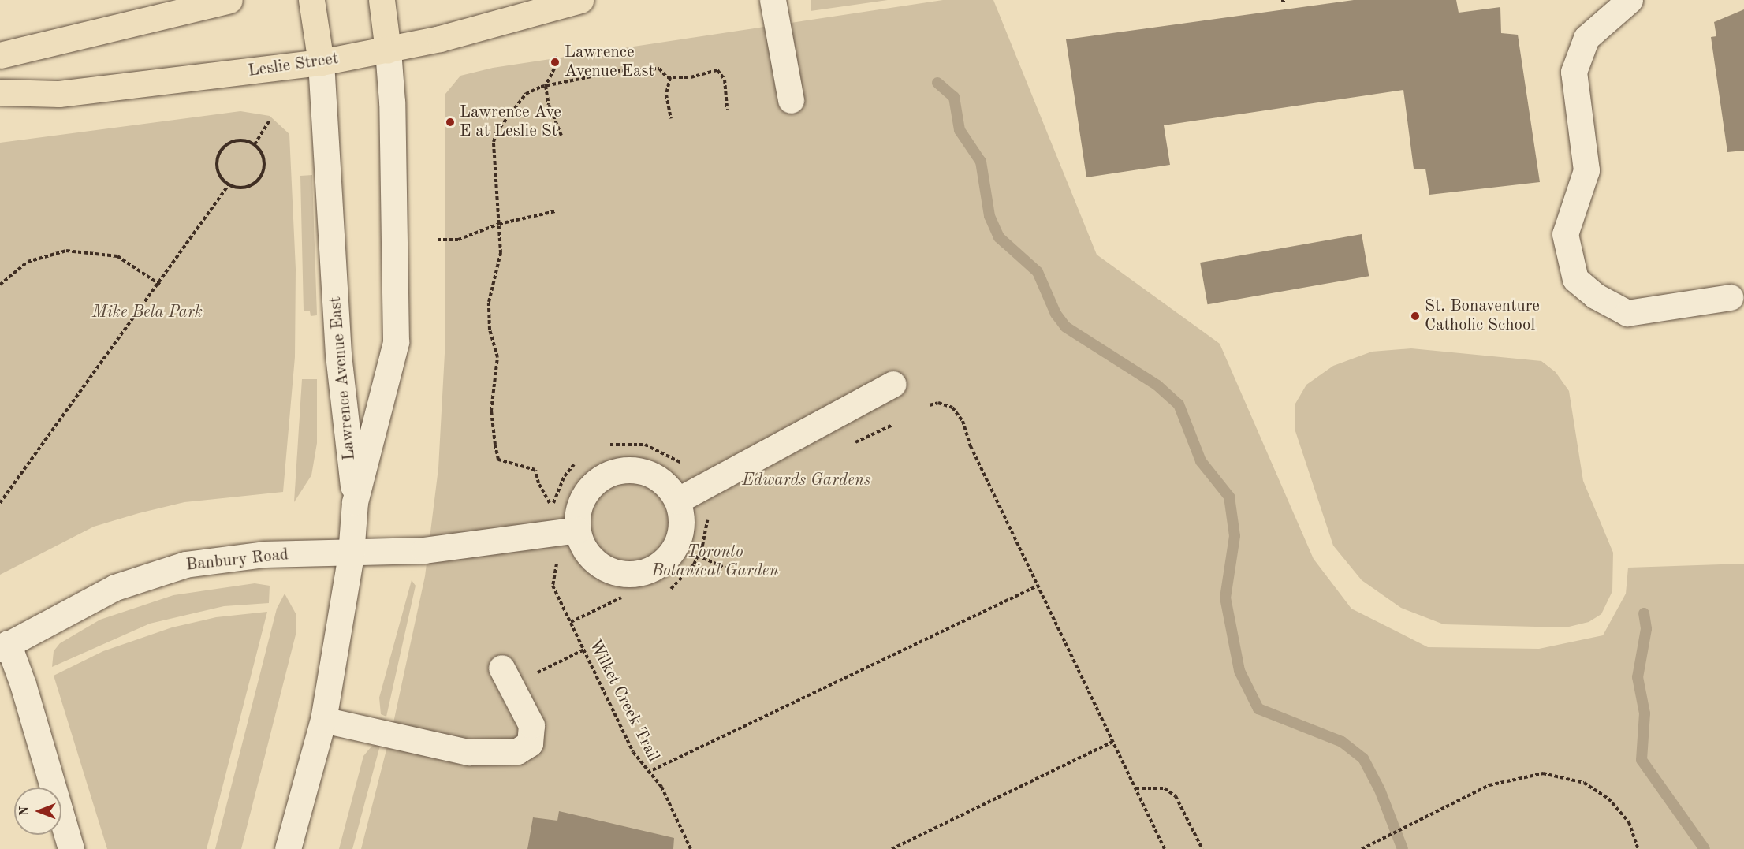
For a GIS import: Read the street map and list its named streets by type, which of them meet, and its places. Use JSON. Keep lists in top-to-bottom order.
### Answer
{
  "streets": {
    "main road": ["Leslie Street", "Lawrence Avenue East"],
    "street": ["Banbury Road"],
    "path": ["Wilket Creek Trail"]
  },
  "crossings": [
    ["Leslie Street", "Lawrence Avenue East"],
    ["Lawrence Avenue East", "Banbury Road"]
  ],
  "parks": ["Mike Bela Park", "Edwards Gardens", "Toronto Botanical Garden"],
  "places": ["Lawrence Avenue East", "Lawrence Ave E at Leslie St", "St. Bonaventure Catholic School"],
  "north": "left"
}
